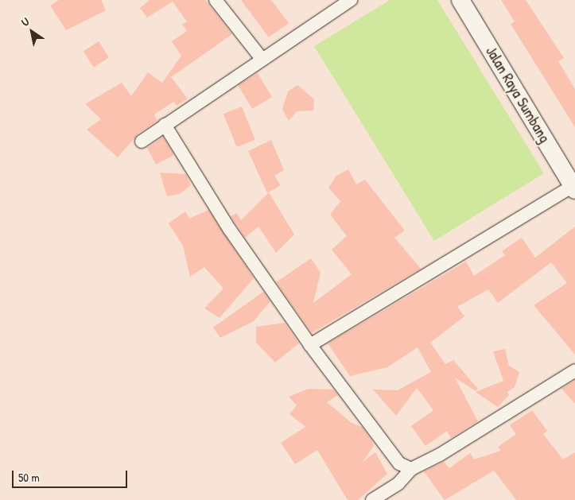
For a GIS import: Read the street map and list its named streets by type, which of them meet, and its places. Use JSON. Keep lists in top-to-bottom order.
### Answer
{
  "streets": {
    "street": ["Jalan Raya Sumbang"]
  },
  "scale_bar": "50 m",
  "north": "top left"
}
